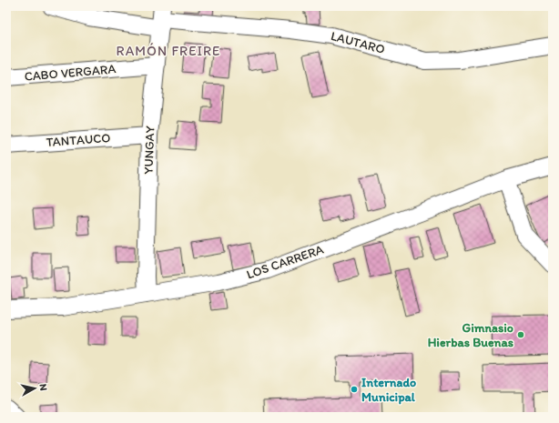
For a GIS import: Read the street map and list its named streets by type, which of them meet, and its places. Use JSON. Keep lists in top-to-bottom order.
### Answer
{
  "streets": {
    "street": [
      "LAUTARO",
      "CABO VERGARA",
      "TANTAUCO",
      "YUNGAY",
      "LOS CARRERA"
    ]
  },
  "crossings": [
    ["LAUTARO", "YUNGAY"],
    ["CABO VERGARA", "YUNGAY"],
    ["TANTAUCO", "YUNGAY"],
    ["YUNGAY", "LOS CARRERA"]
  ],
  "districts": ["RAMÓN FREIRE"],
  "places": ["Gimnasio Hierbas Buenas", "Internado Municipal"],
  "north": "right"
}
